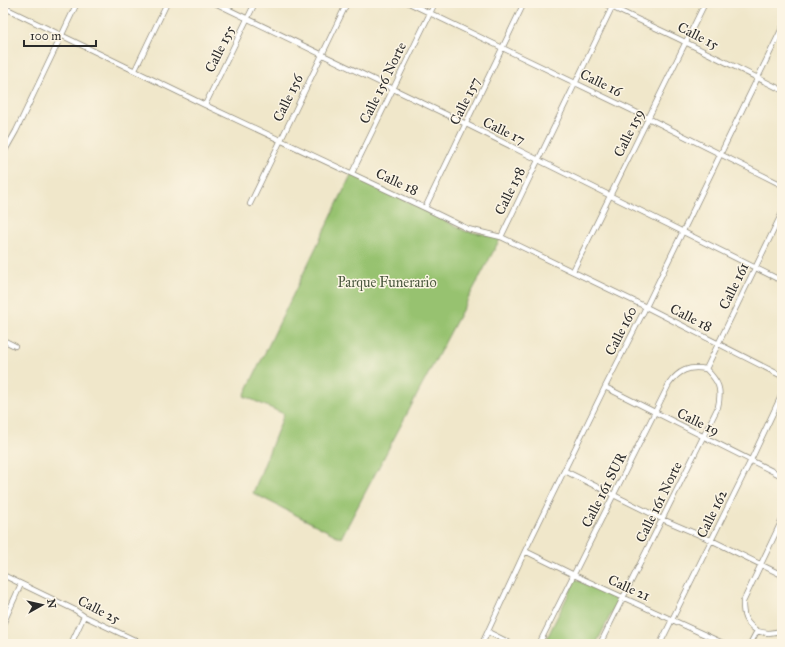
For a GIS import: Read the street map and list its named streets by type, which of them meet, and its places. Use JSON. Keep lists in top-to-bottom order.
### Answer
{
  "streets": {
    "street": [
      "Calle 15",
      "Calle 155",
      "Calle 156 Norte",
      "Calle 16",
      "Calle 156",
      "Calle 157",
      "Calle 17",
      "Calle 159",
      "Calle 18",
      "Calle 158",
      "Calle 161",
      "Calle 160",
      "Calle 19",
      "Calle 161 SUR",
      "Calle 161 Norte",
      "Calle 162",
      "Calle 21",
      "Calle 25"
    ]
  },
  "crossings": [
    ["Calle 15", "Calle 159"],
    ["Calle 15", "Calle 158"],
    ["Calle 15", "Calle 160"],
    ["Calle 155", "Calle 17"],
    ["Calle 155", "Calle 18"],
    ["Calle 156 Norte", "Calle 16"],
    ["Calle 156 Norte", "Calle 17"],
    ["Calle 156 Norte", "Calle 18"],
    ["Calle 16", "Calle 157"],
    ["Calle 16", "Calle 159"],
    ["Calle 16", "Calle 158"],
    ["Calle 16", "Calle 160"],
    ["Calle 156", "Calle 17"],
    ["Calle 156", "Calle 18"],
    ["Calle 157", "Calle 17"],
    ["Calle 157", "Calle 18"],
    ["Calle 17", "Calle 159"],
    ["Calle 17", "Calle 158"],
    ["Calle 17", "Calle 161"],
    ["Calle 17", "Calle 160"],
    ["Calle 159", "Calle 18"],
    ["Calle 18", "Calle 158"],
    ["Calle 18", "Calle 161"],
    ["Calle 18", "Calle 160"],
    ["Calle 161", "Calle 19"],
    ["Calle 161", "Calle 161 SUR"],
    ["Calle 161", "Calle 161 Norte"],
    ["Calle 160", "Calle 19"],
    ["Calle 160", "Calle 21"],
    ["Calle 19", "Calle 161 SUR"],
    ["Calle 19", "Calle 161 Norte"],
    ["Calle 19", "Calle 162"],
    ["Calle 161 SUR", "Calle 161 Norte"],
    ["Calle 161 SUR", "Calle 21"],
    ["Calle 161 Norte", "Calle 21"],
    ["Calle 162", "Calle 21"]
  ],
  "parks": ["Parque Funerario"],
  "scale_bar": "100 m",
  "north": "right"
}
